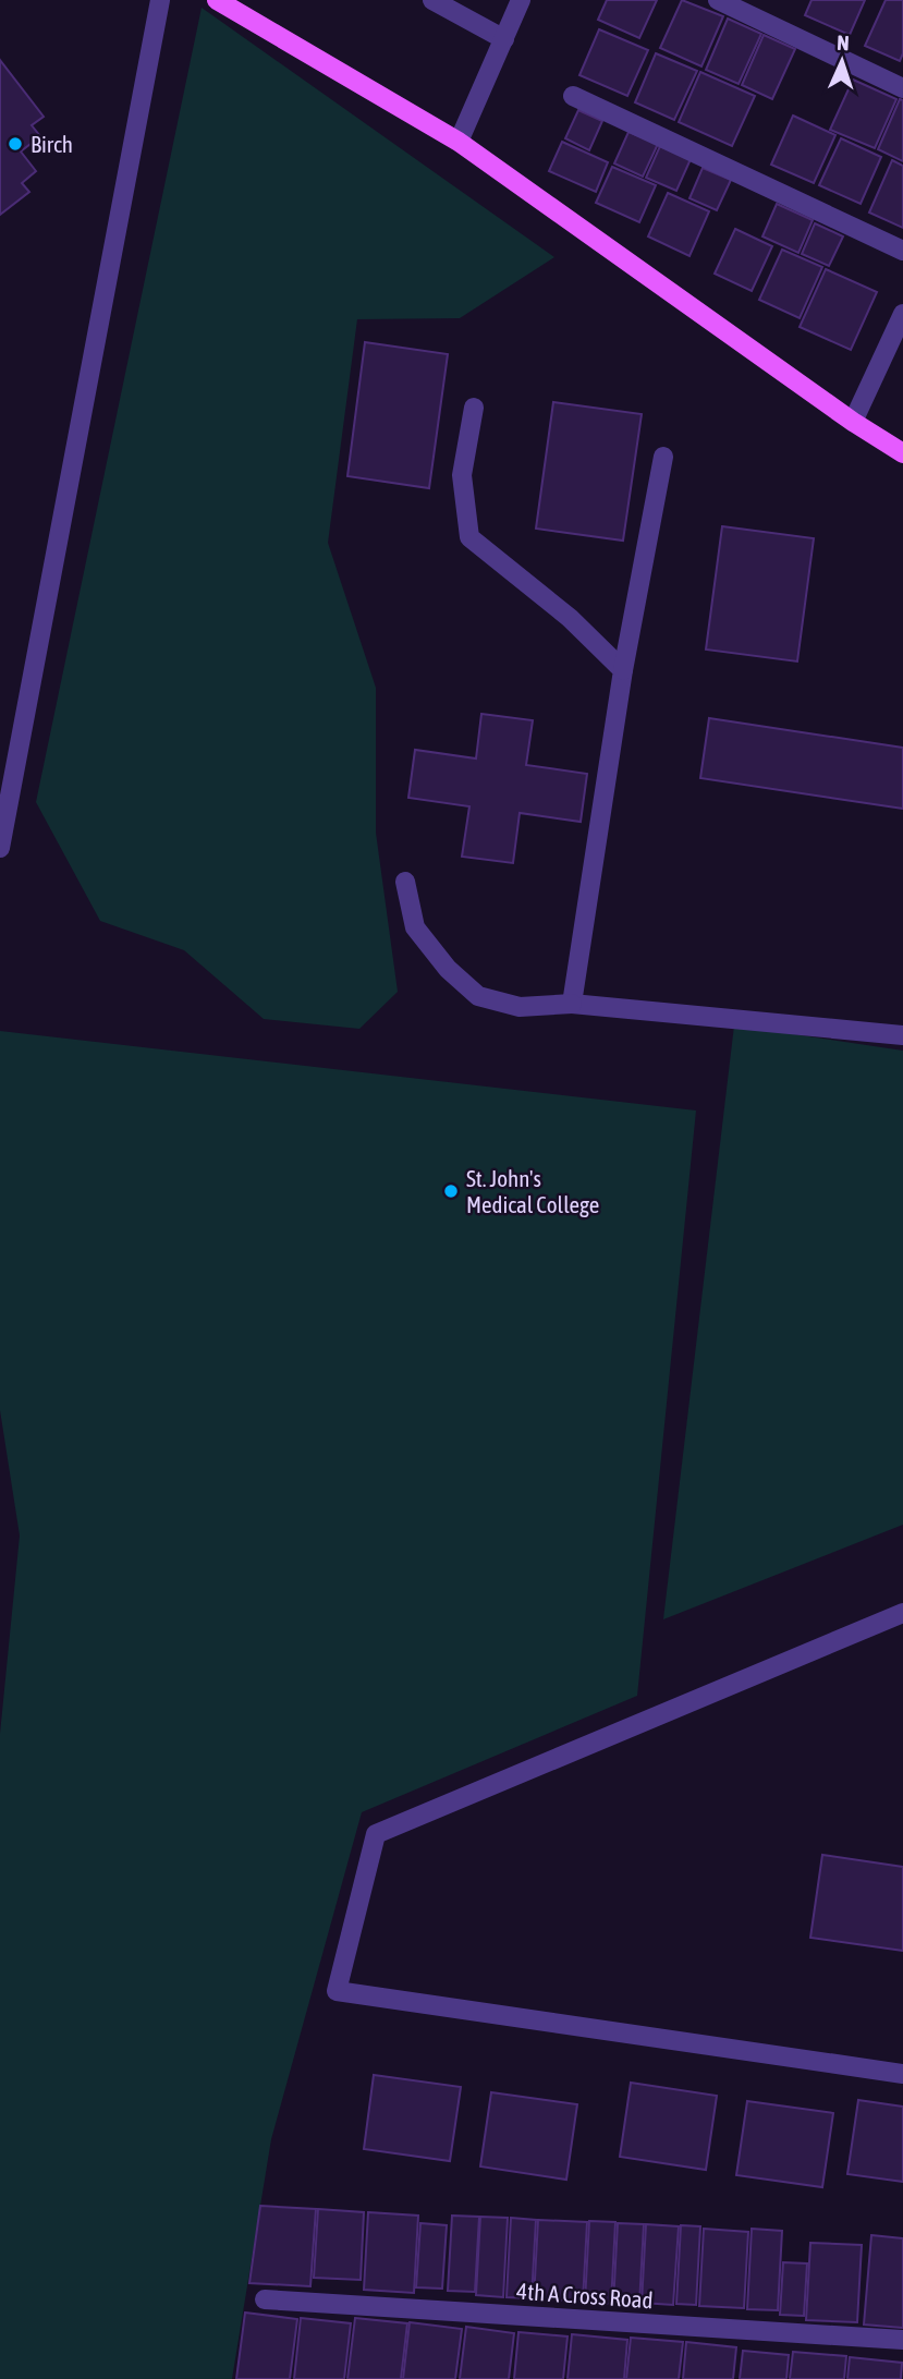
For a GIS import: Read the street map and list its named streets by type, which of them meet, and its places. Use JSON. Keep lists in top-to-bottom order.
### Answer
{
  "streets": {
    "street": ["4th A Cross Road"]
  },
  "places": ["Birch", "St. John's Medical College"],
  "north": "top"
}
